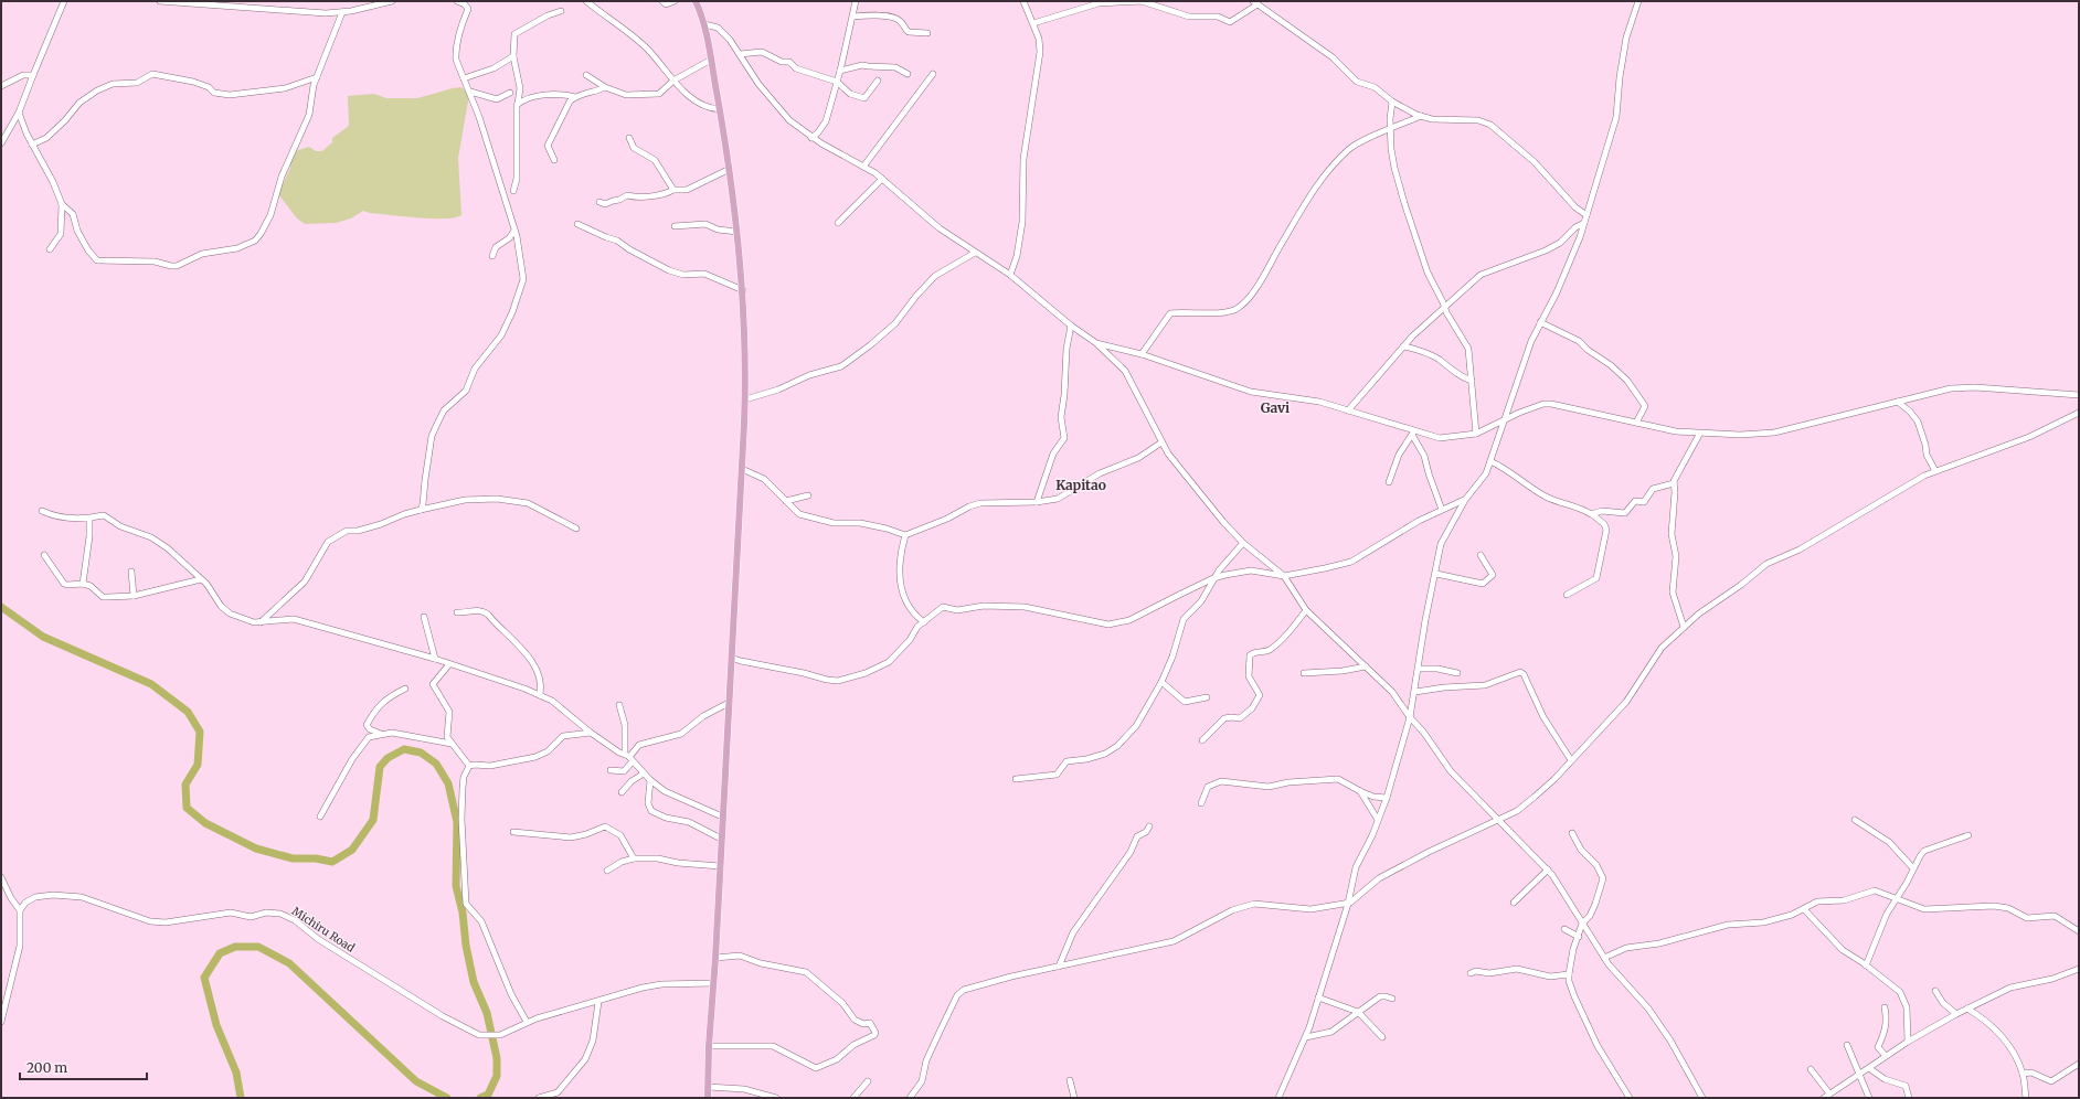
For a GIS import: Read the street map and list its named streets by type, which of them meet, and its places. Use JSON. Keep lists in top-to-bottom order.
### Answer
{
  "streets": {
    "street": ["Michiru Road"]
  },
  "districts": ["Gavi", "Kapitao"],
  "scale_bar": "200 m"
}
